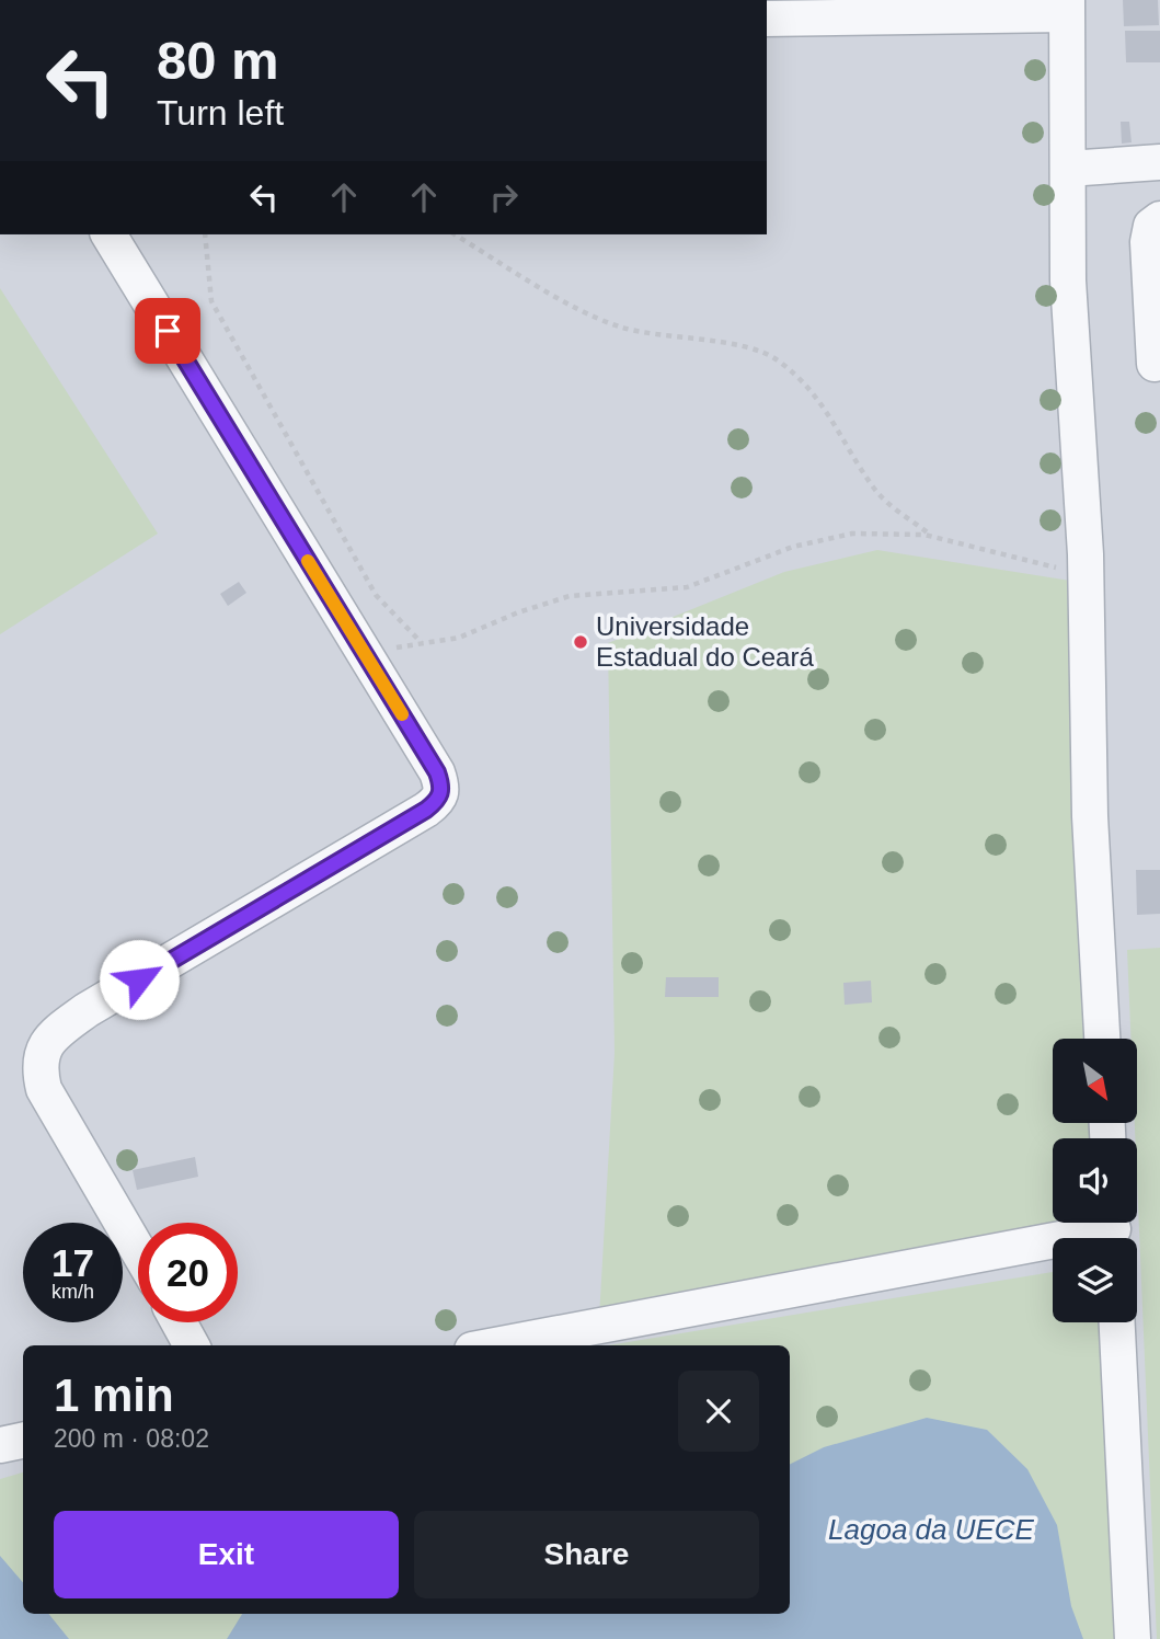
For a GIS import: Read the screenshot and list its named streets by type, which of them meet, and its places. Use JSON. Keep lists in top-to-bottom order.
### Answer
{
  "water": ["Lagoa da UECE"],
  "places": ["Universidade Estadual do Ceará"],
  "north": "bottom right",
  "page": {
    "turn": ["80 m", "Turn left"],
    "speed": "17 km/h",
    "limit": "20",
    "heading": ["1 min", "200 m · 08:02"],
    "buttons": ["Exit", "Share"]
  }
}
